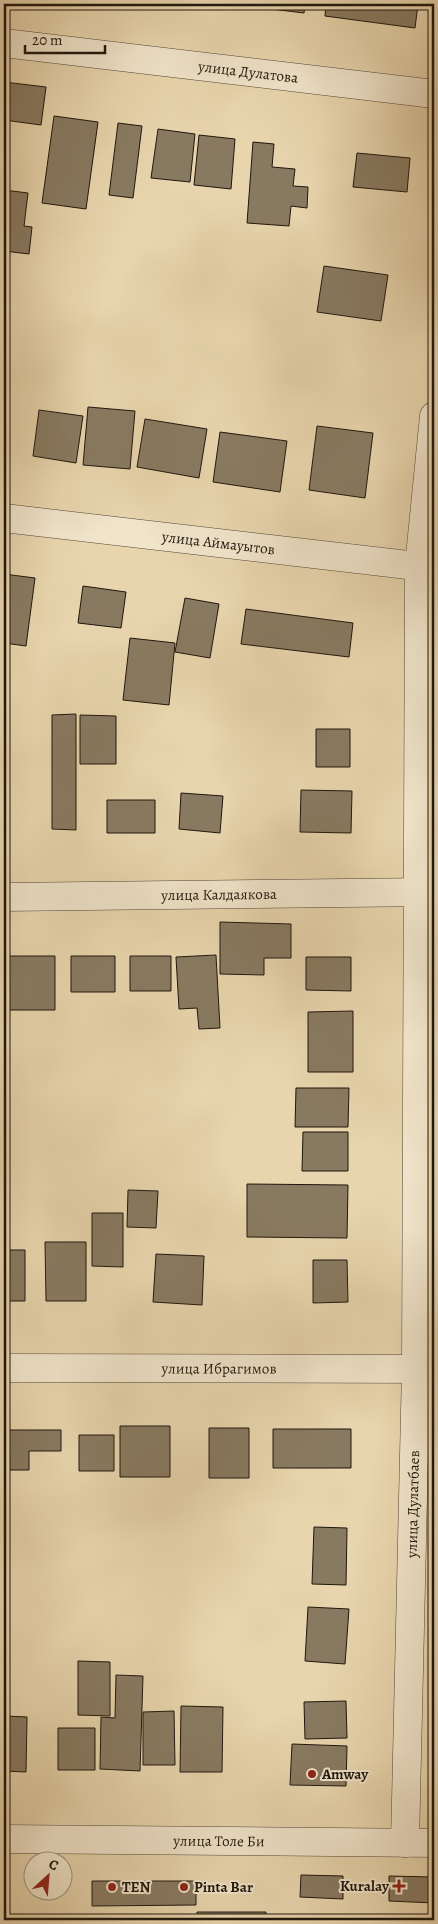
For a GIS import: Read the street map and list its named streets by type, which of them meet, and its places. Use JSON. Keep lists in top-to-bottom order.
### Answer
{
  "streets": {
    "street": [
      "улица Дулатова",
      "улица Аймауытов",
      "улица Калдаякова",
      "улица Ибрагимов",
      "улица Дулатбаев",
      "улица Толе Би"
    ]
  },
  "crossings": [
    ["улица Аймауытов", "улица Дулатбаев"],
    ["улица Калдаякова", "улица Дулатбаев"],
    ["улица Ибрагимов", "улица Дулатбаев"],
    ["улица Дулатбаев", "улица Толе Би"]
  ],
  "places": {
    "other": ["Amway", "TEN", "Pinta Bar"],
    "health": ["Kuralay"]
  },
  "scale_bar": "20 m",
  "north": "top right"
}
